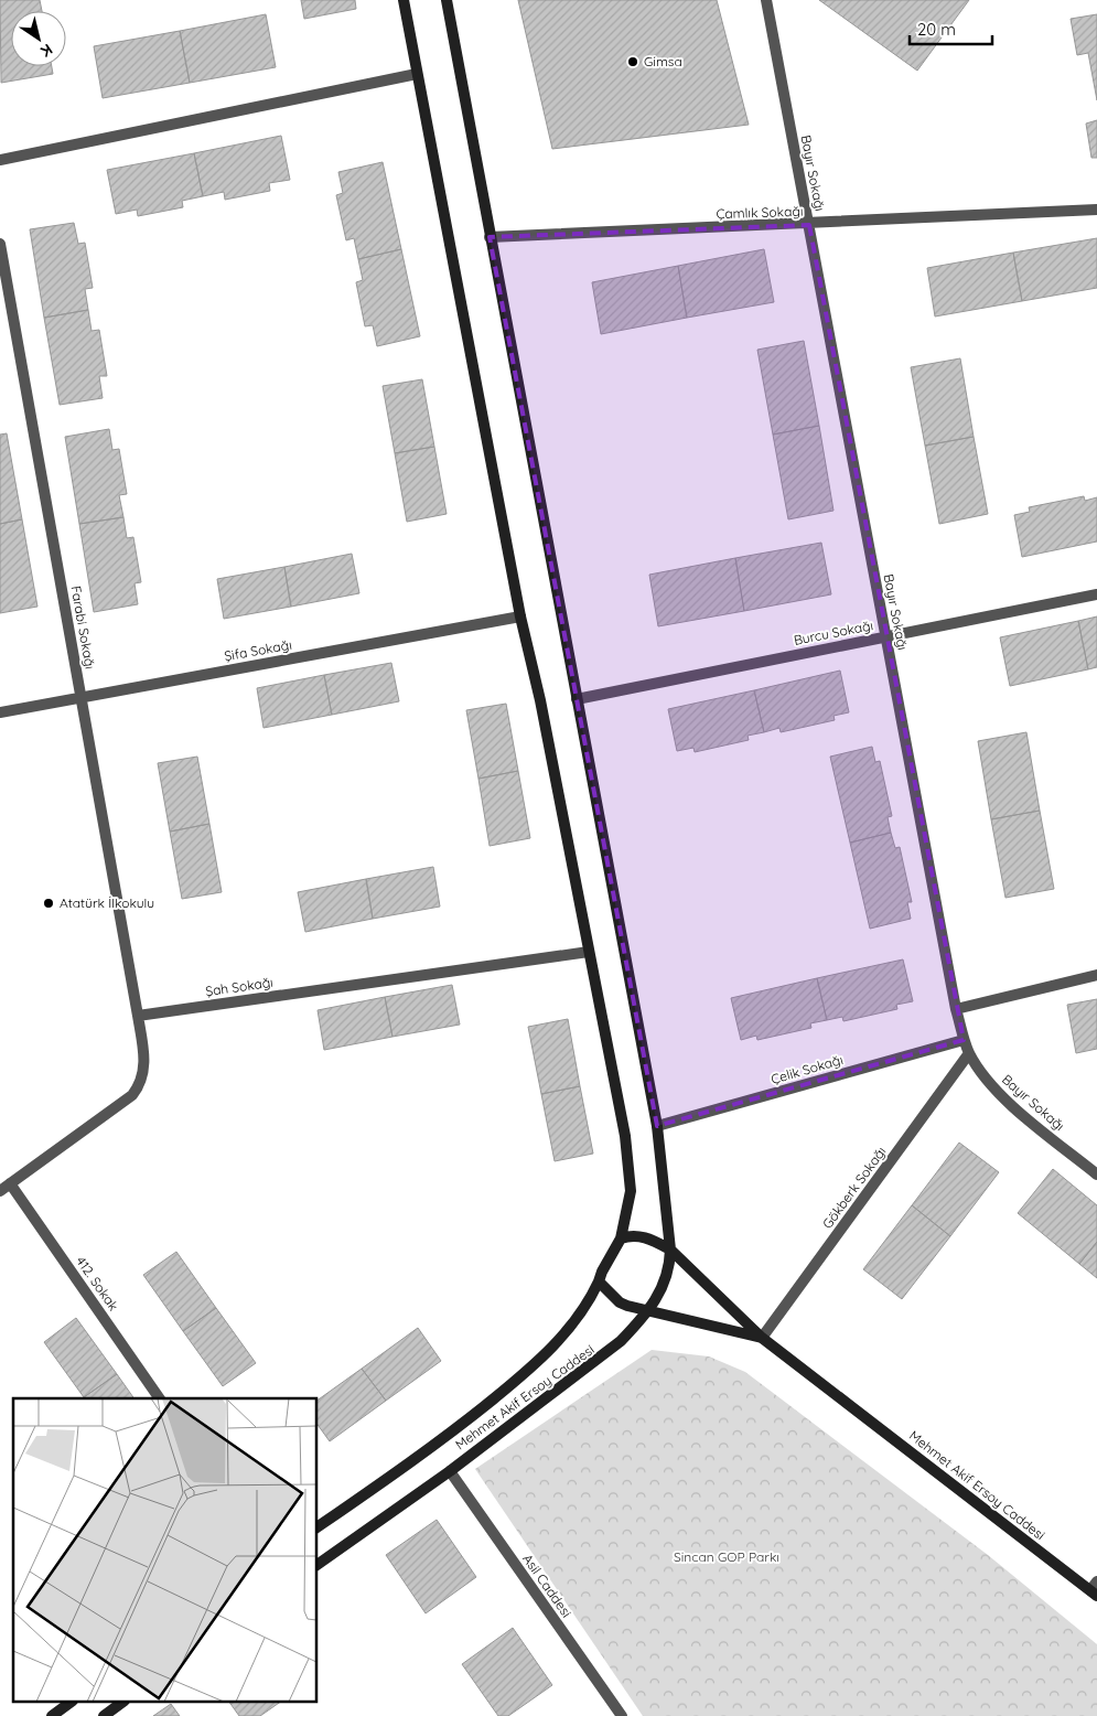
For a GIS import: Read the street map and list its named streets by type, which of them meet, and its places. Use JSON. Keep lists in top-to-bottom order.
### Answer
{
  "streets": {
    "main road": ["Mehmet Akif Ersoy Caddesi"],
    "street": [
      "Bayır Sokağı",
      "Çamlık Sokağı",
      "Farabi Sokağı",
      "Burcu Sokağı",
      "Şifa Sokağı",
      "Şah Sokağı",
      "Çelik Sokağı",
      "Gökberk Sokağı",
      "412. Sokak",
      "Asil Caddesi"
    ]
  },
  "crossings": [
    ["Bayır Sokağı", "Çamlık Sokağı"],
    ["Bayır Sokağı", "Burcu Sokağı"],
    ["Bayır Sokağı", "Çelik Sokağı"],
    ["Bayır Sokağı", "Gökberk Sokağı"],
    ["Farabi Sokağı", "Şifa Sokağı"],
    ["Farabi Sokağı", "Şah Sokağı"],
    ["Gökberk Sokağı", "Mehmet Akif Ersoy Caddesi"],
    ["Mehmet Akif Ersoy Caddesi", "Asil Caddesi"]
  ],
  "parks": ["Sincan GOP Parkı"],
  "places": ["Gimsa", "Atatürk İlkokulu"],
  "scale_bar": "20 m",
  "north": "bottom right"
}
